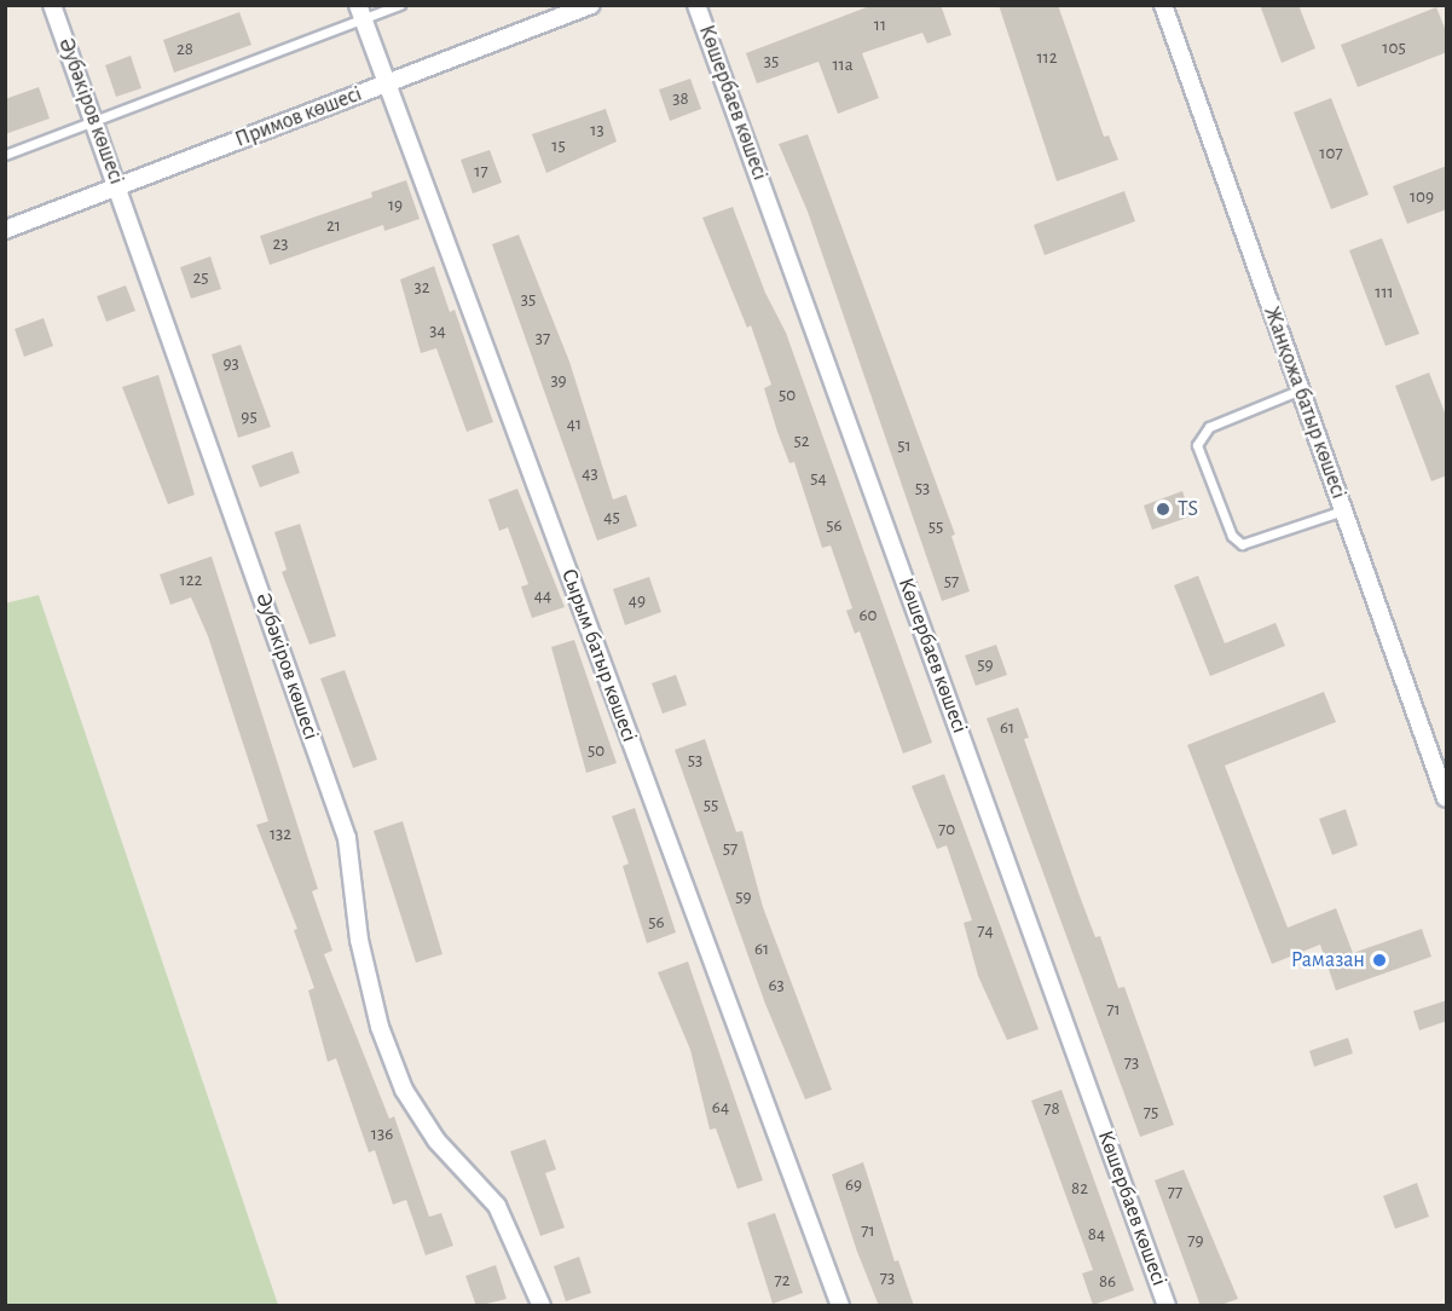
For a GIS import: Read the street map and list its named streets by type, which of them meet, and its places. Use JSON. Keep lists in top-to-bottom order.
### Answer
{
  "streets": {
    "street": [
      "Көшербаев көшесі",
      "Әубәкіров көшесі",
      "Примов көшесі",
      "Жанқожа батыр көшесі",
      "Сырым батыр көшесі"
    ]
  },
  "crossings": [
    ["Әубәкіров көшесі", "Примов көшесі"],
    ["Примов көшесі", "Сырым батыр көшесі"]
  ],
  "places": ["TS", "Рамазан"],
  "house_numbers": [
    "11",
    "105",
    "28",
    "112",
    "35",
    "11а",
    "38",
    "13",
    "15",
    "107",
    "17",
    "109",
    "19",
    "21",
    "23",
    "25",
    "32",
    "111",
    "35",
    "34",
    "37",
    "93",
    "39",
    "50",
    "95",
    "41",
    "52",
    "51",
    "43",
    "54",
    "53",
    "45",
    "56",
    "55",
    "122",
    "57",
    "44",
    "49",
    "60",
    "59",
    "61",
    "50",
    "53",
    "55",
    "70",
    "132",
    "57",
    "59",
    "56",
    "74",
    "61",
    "63",
    "71",
    "73",
    "64",
    "78",
    "75",
    "136",
    "69",
    "82",
    "77",
    "71",
    "84",
    "79",
    "73",
    "72",
    "86"
  ]
}
